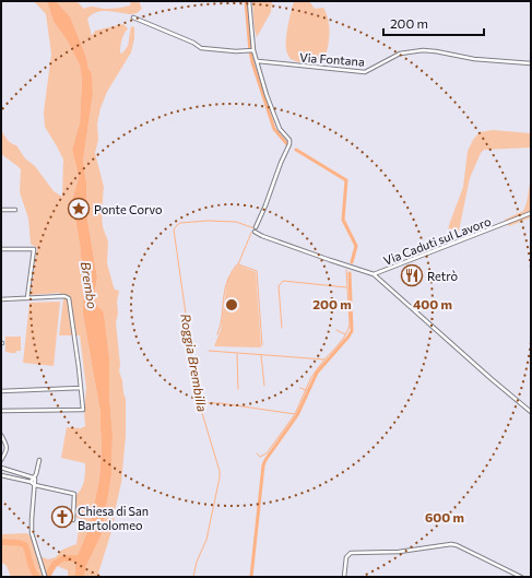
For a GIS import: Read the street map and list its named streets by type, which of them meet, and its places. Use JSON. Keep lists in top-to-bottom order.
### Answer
{
  "streets": {
    "street": ["Via Fontana", "Via Caduti sul Lavoro"]
  },
  "water": ["Brembo", "Roggia Brembilla"],
  "places": {
    "place": ["Ponte Corvo"],
    "restaurant": ["Retrò"],
    "church": ["Chiesa di San Bartolomeo"]
  },
  "scale_bar": "200 m",
  "rings": ["200 m", "400 m", "600 m"]
}
